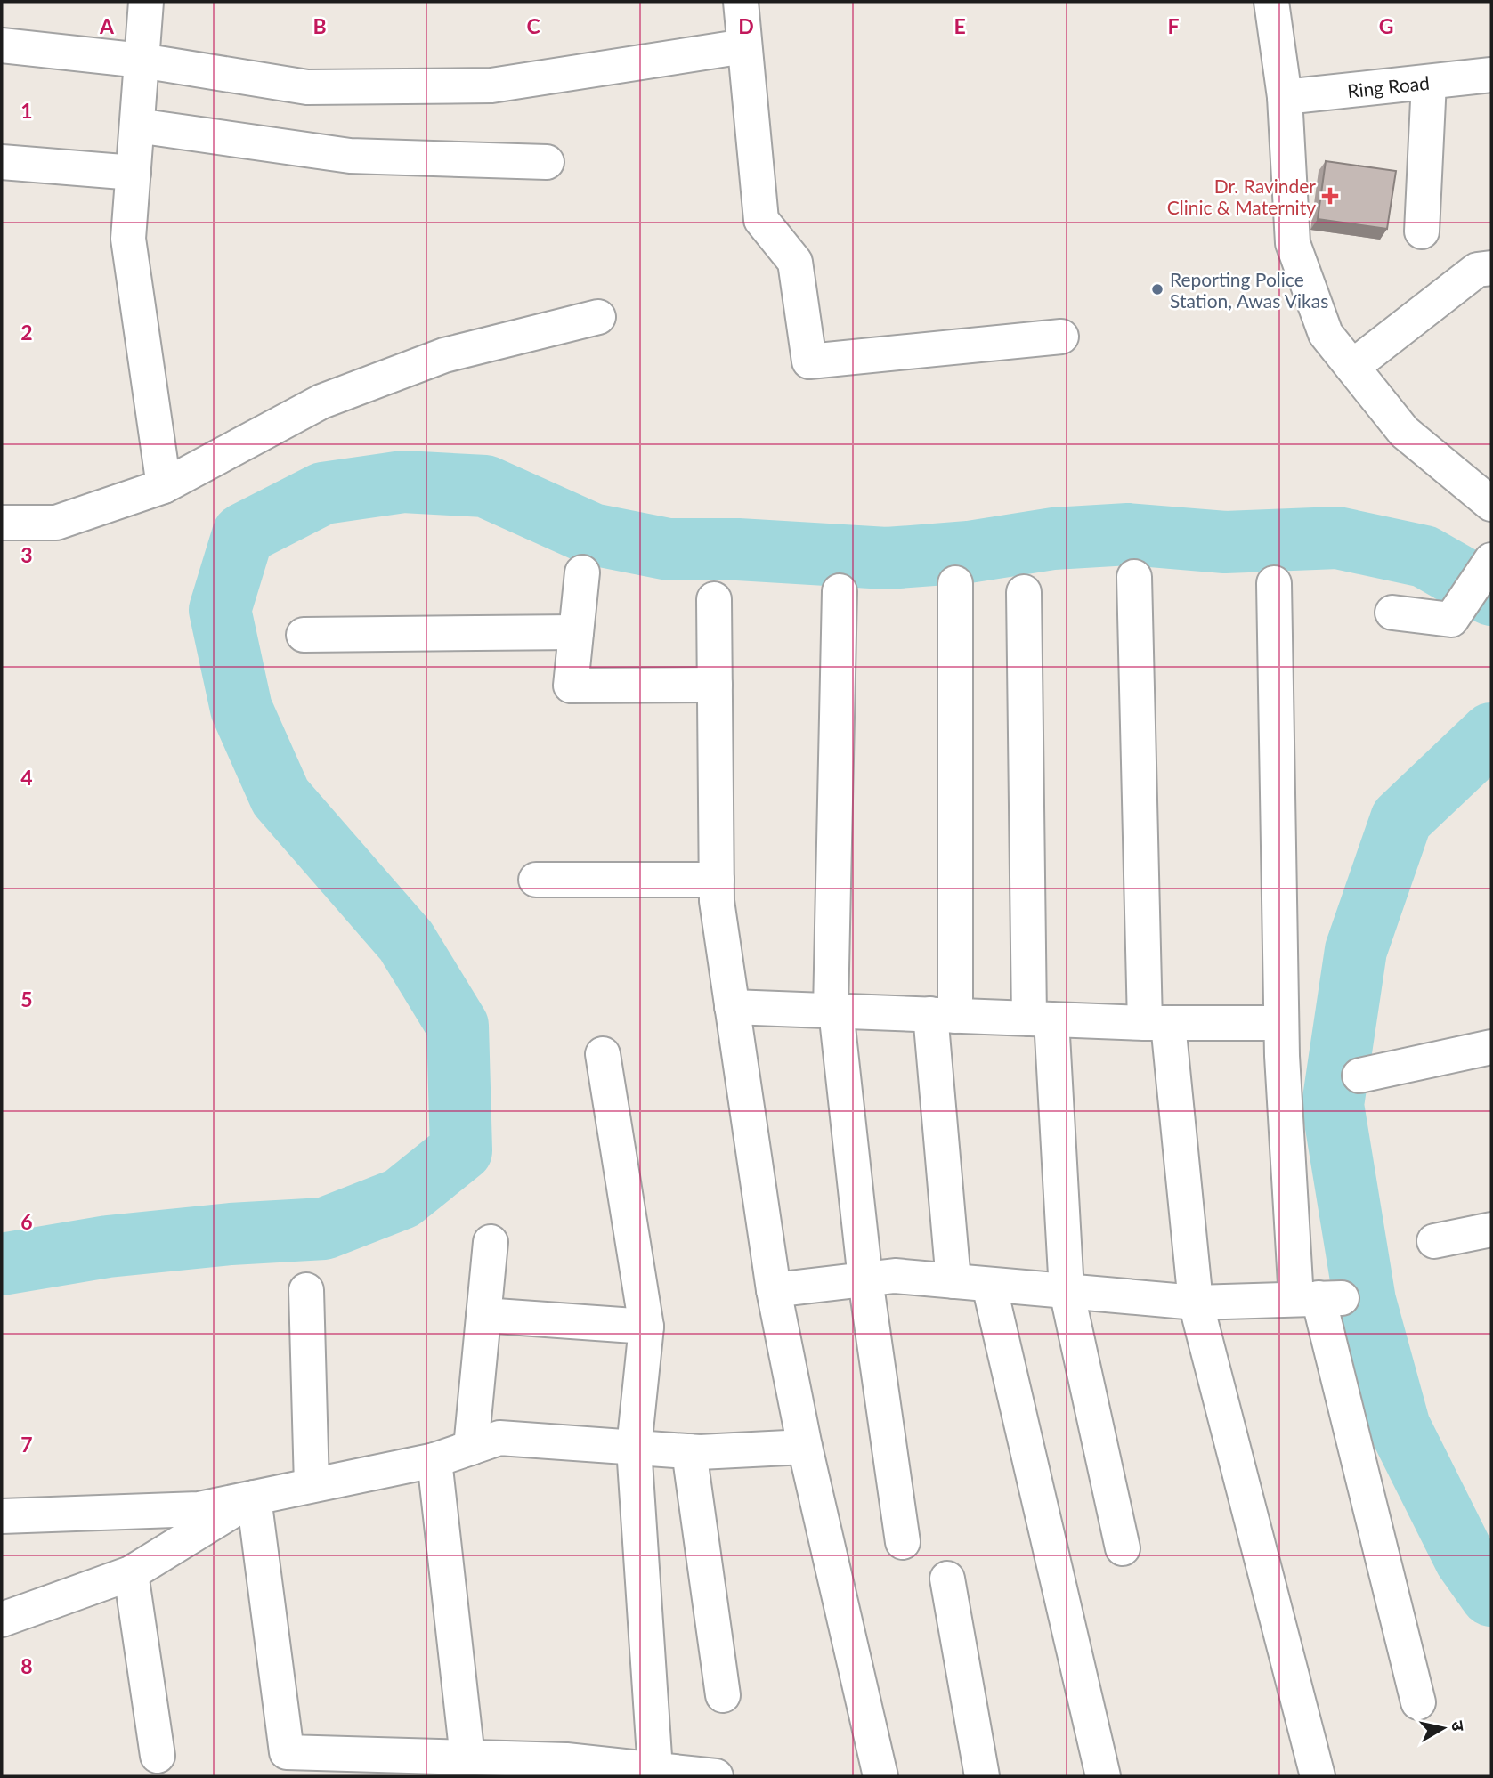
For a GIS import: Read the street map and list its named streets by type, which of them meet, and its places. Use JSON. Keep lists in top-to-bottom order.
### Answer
{
  "streets": {
    "street": ["Ring Road"]
  },
  "places": {
    "health": ["Dr. Ravinder Clinic & Maternity"],
    "other": ["Reporting Police Station, Awas Vikas"]
  },
  "north": "right",
  "grid": {
    "columns": [
      "A",
      "B",
      "C",
      "D",
      "E",
      "F",
      "G"
    ],
    "rows": [
      "1",
      "2",
      "3",
      "4",
      "5",
      "6",
      "7",
      "8"
    ]
  }
}
